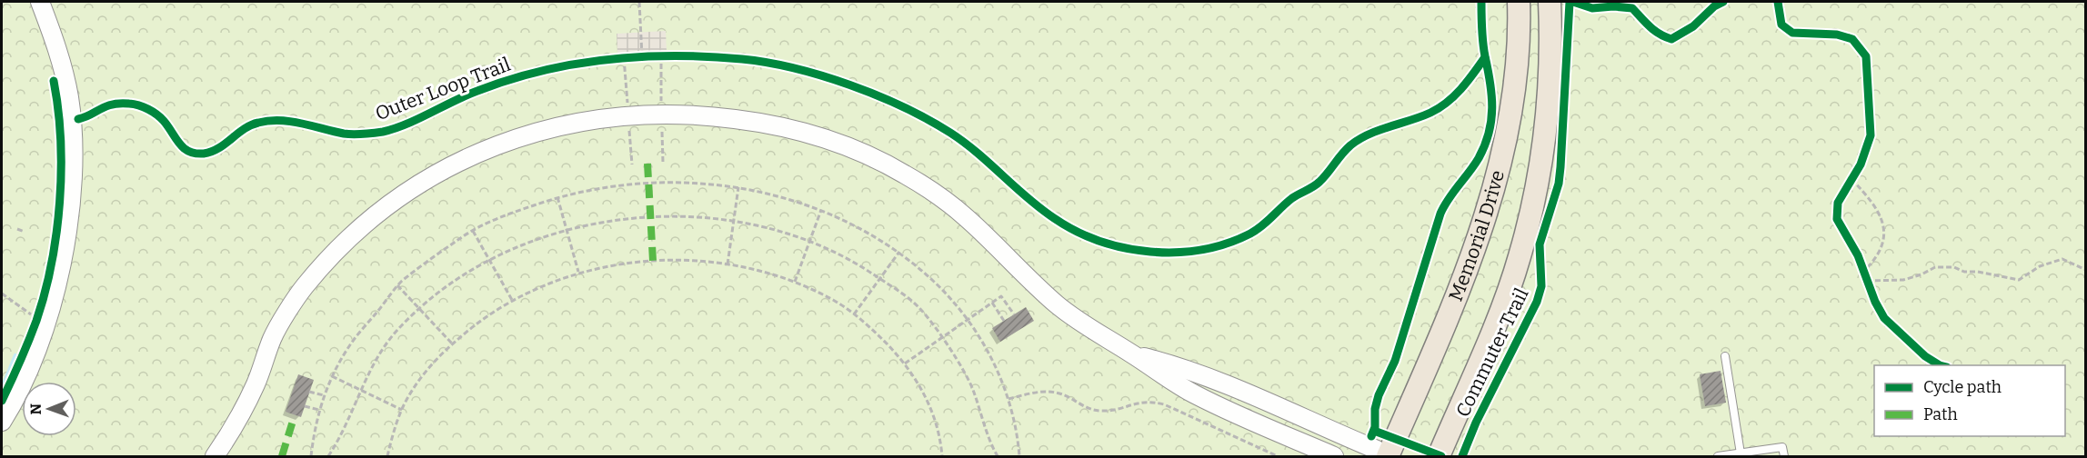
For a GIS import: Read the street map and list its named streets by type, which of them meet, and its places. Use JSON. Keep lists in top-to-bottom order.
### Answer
{
  "streets": {
    "main road": ["Memorial Drive"],
    "cycle path": ["Outer Loop Trail", "Commuter Trail"]
  },
  "legend": ["Cycle path", "Path"],
  "north": "left"
}
